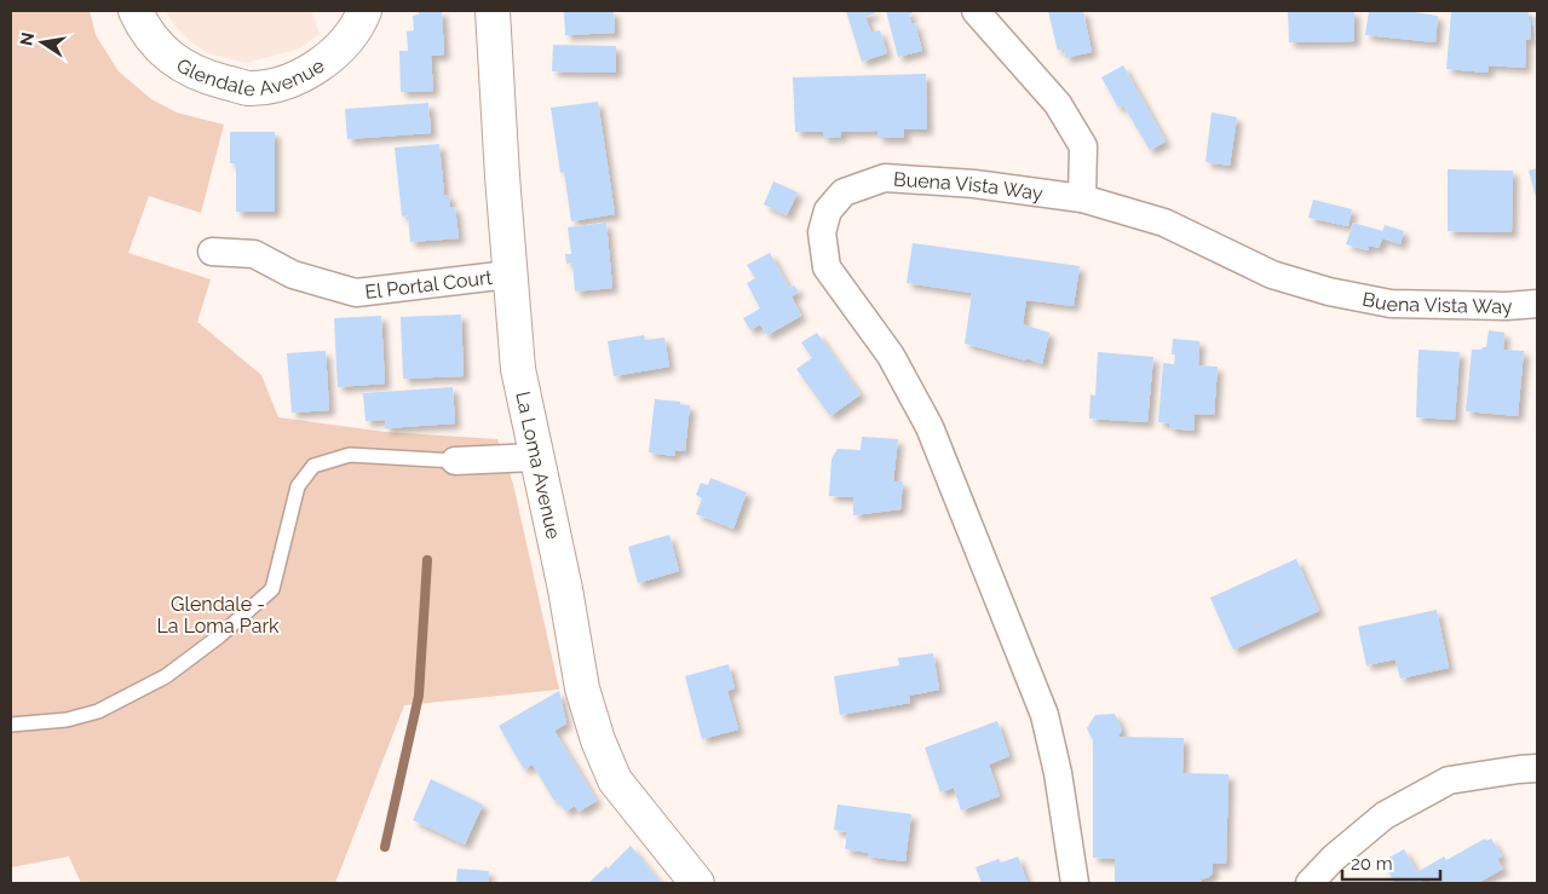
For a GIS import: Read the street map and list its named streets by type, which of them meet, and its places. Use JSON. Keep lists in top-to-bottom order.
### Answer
{
  "streets": {
    "street": [
      "Glendale Avenue",
      "Buena Vista Way",
      "El Portal Court",
      "La Loma Avenue"
    ]
  },
  "crossings": [
    ["El Portal Court", "La Loma Avenue"]
  ],
  "parks": ["Glendale - La Loma Park"],
  "scale_bar": "20 m",
  "north": "left"
}
